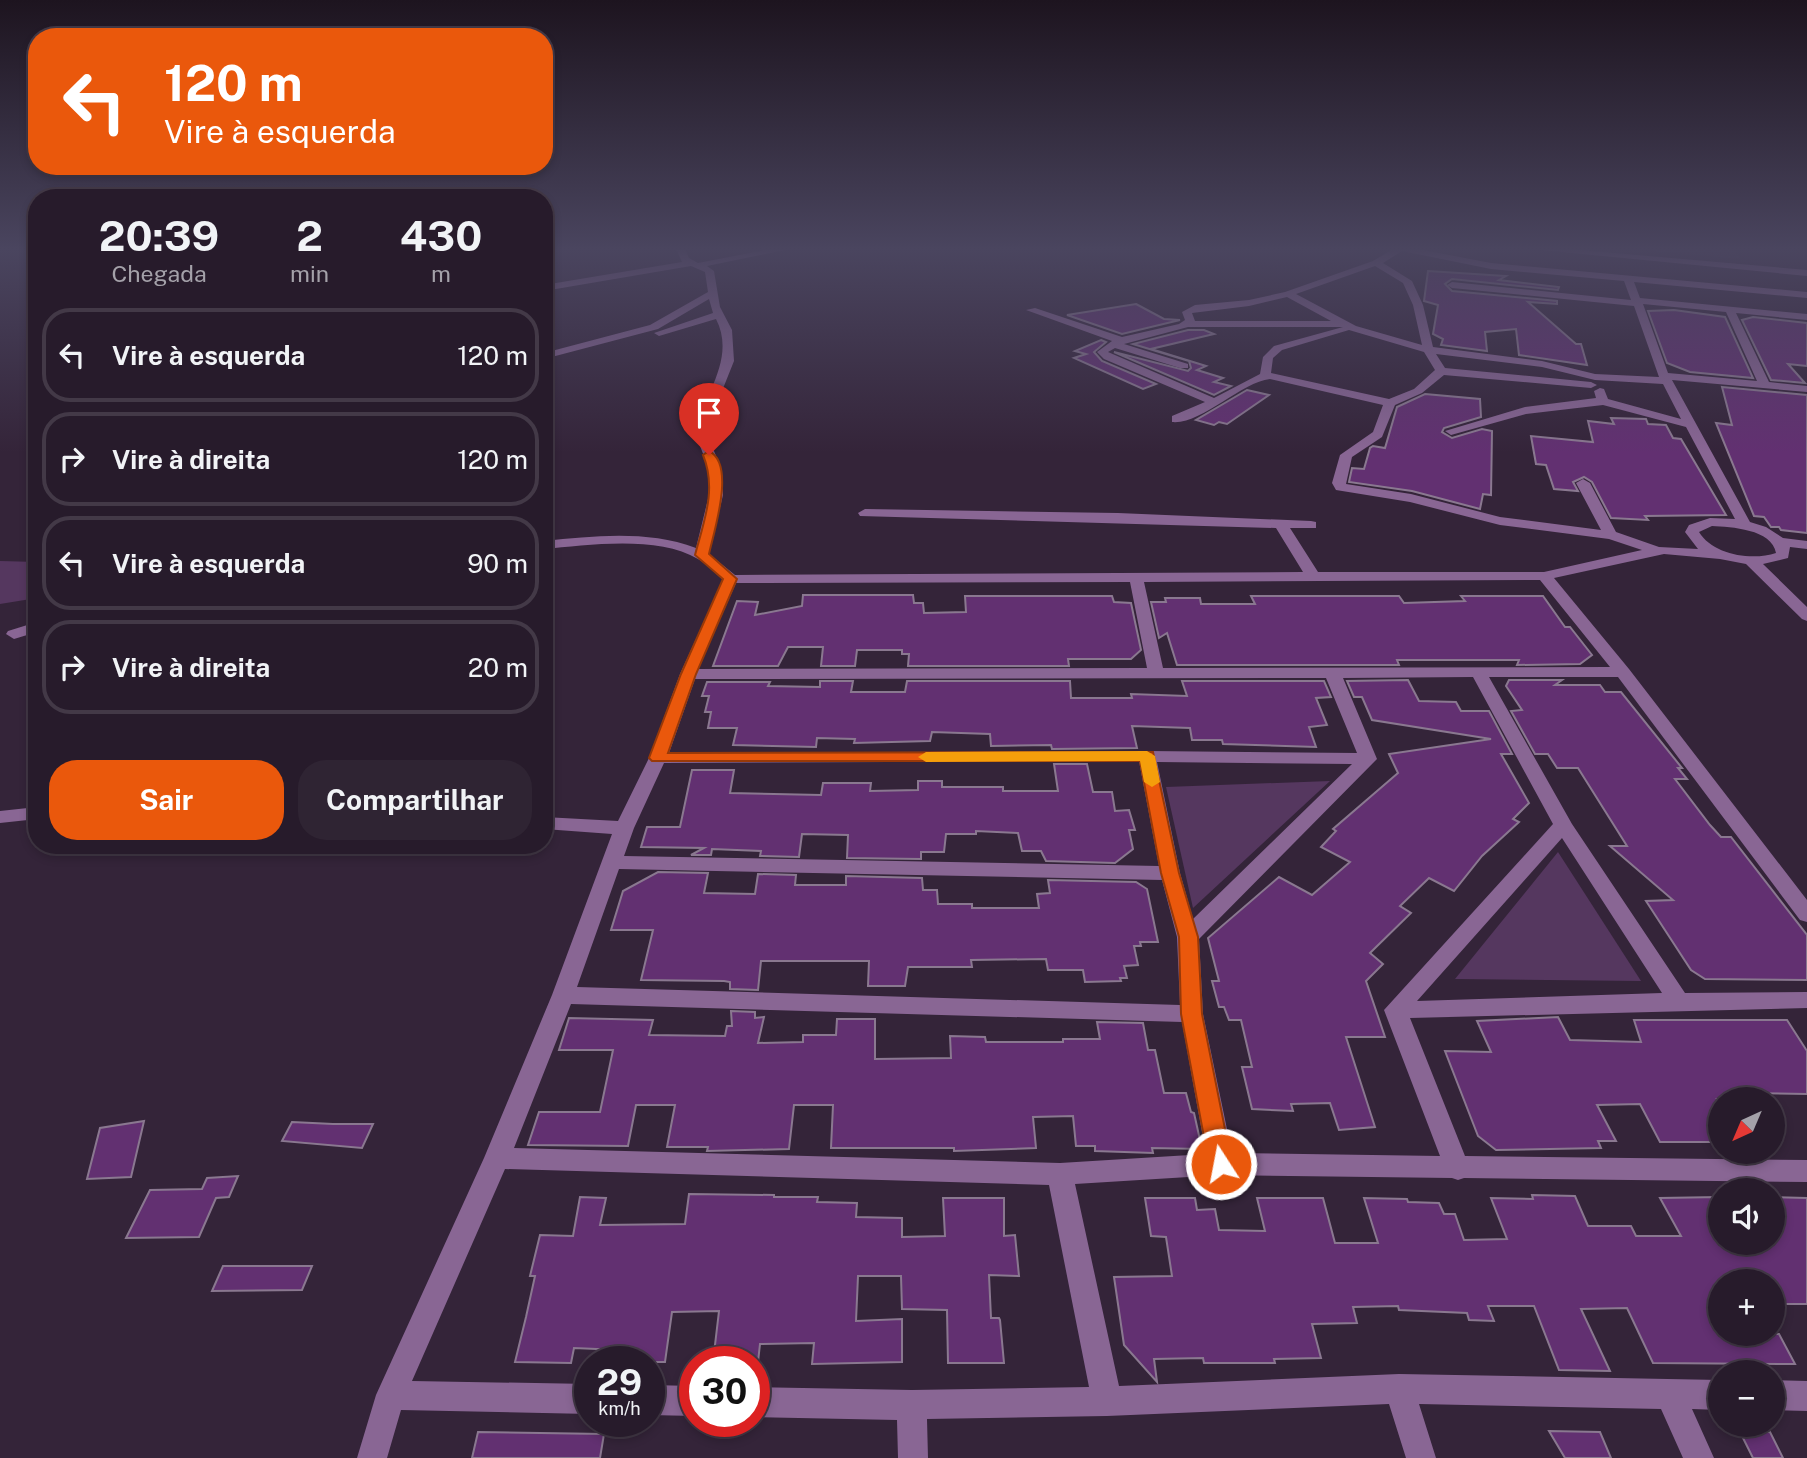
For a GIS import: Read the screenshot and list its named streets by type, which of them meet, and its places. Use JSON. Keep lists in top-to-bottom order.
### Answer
{
  "north": "bottom left",
  "page": {
    "turn": ["120 m", "Vire à esquerda"],
    "eta": [
      "20:39",
      "Chegada",
      "2",
      "min",
      "430",
      "m"
    ],
    "list": [
      {
        "name": "Vire à esquerda",
        "value": "120 m"
      },
      {
        "name": "Vire à direita",
        "value": "120 m"
      },
      {
        "name": "Vire à esquerda",
        "value": "90 m"
      },
      {
        "name": "Vire à direita",
        "value": "20 m"
      }
    ],
    "buttons": ["Sair", "Compartilhar"],
    "map_buttons": ["+", "−"],
    "speed": "29 km/h",
    "limit": "30"
  }
}
